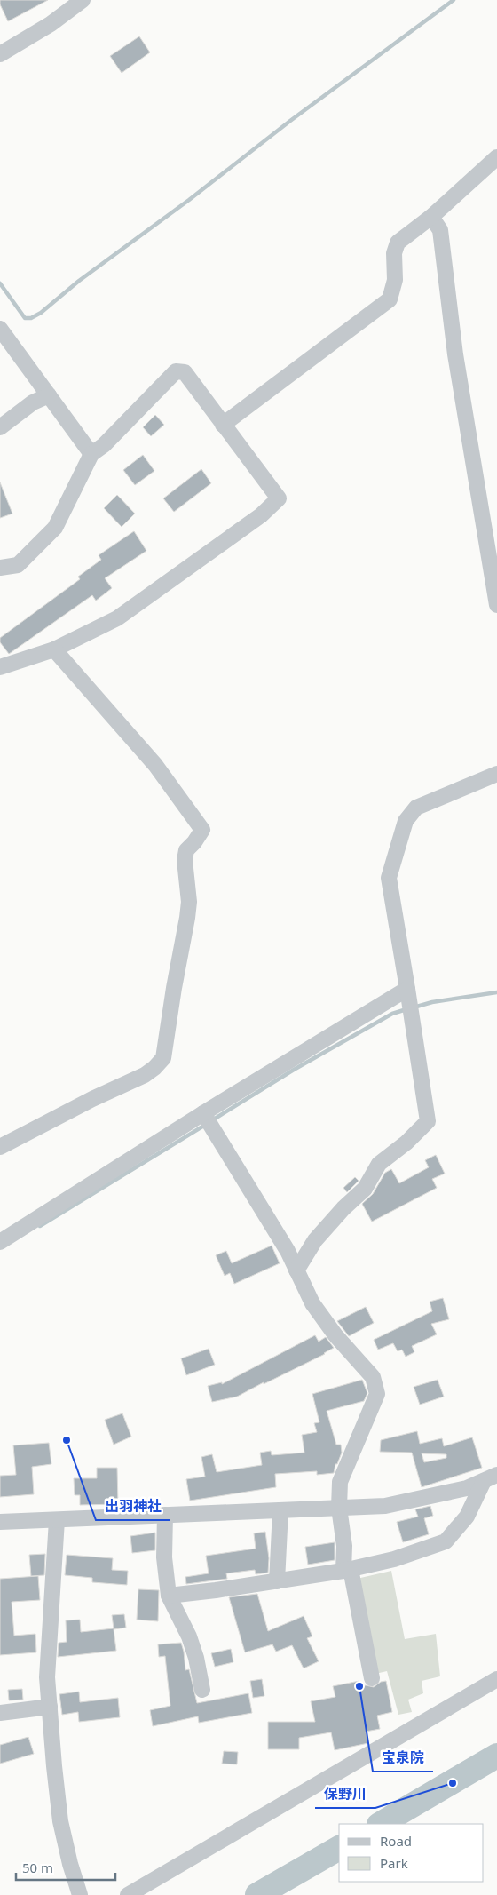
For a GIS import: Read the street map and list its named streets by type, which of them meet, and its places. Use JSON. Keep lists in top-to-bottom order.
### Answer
{
  "places": ["出羽神社", "宝泉院", "保野川"],
  "legend": ["Road", "Park"],
  "scale_bar": "50 m"
}
